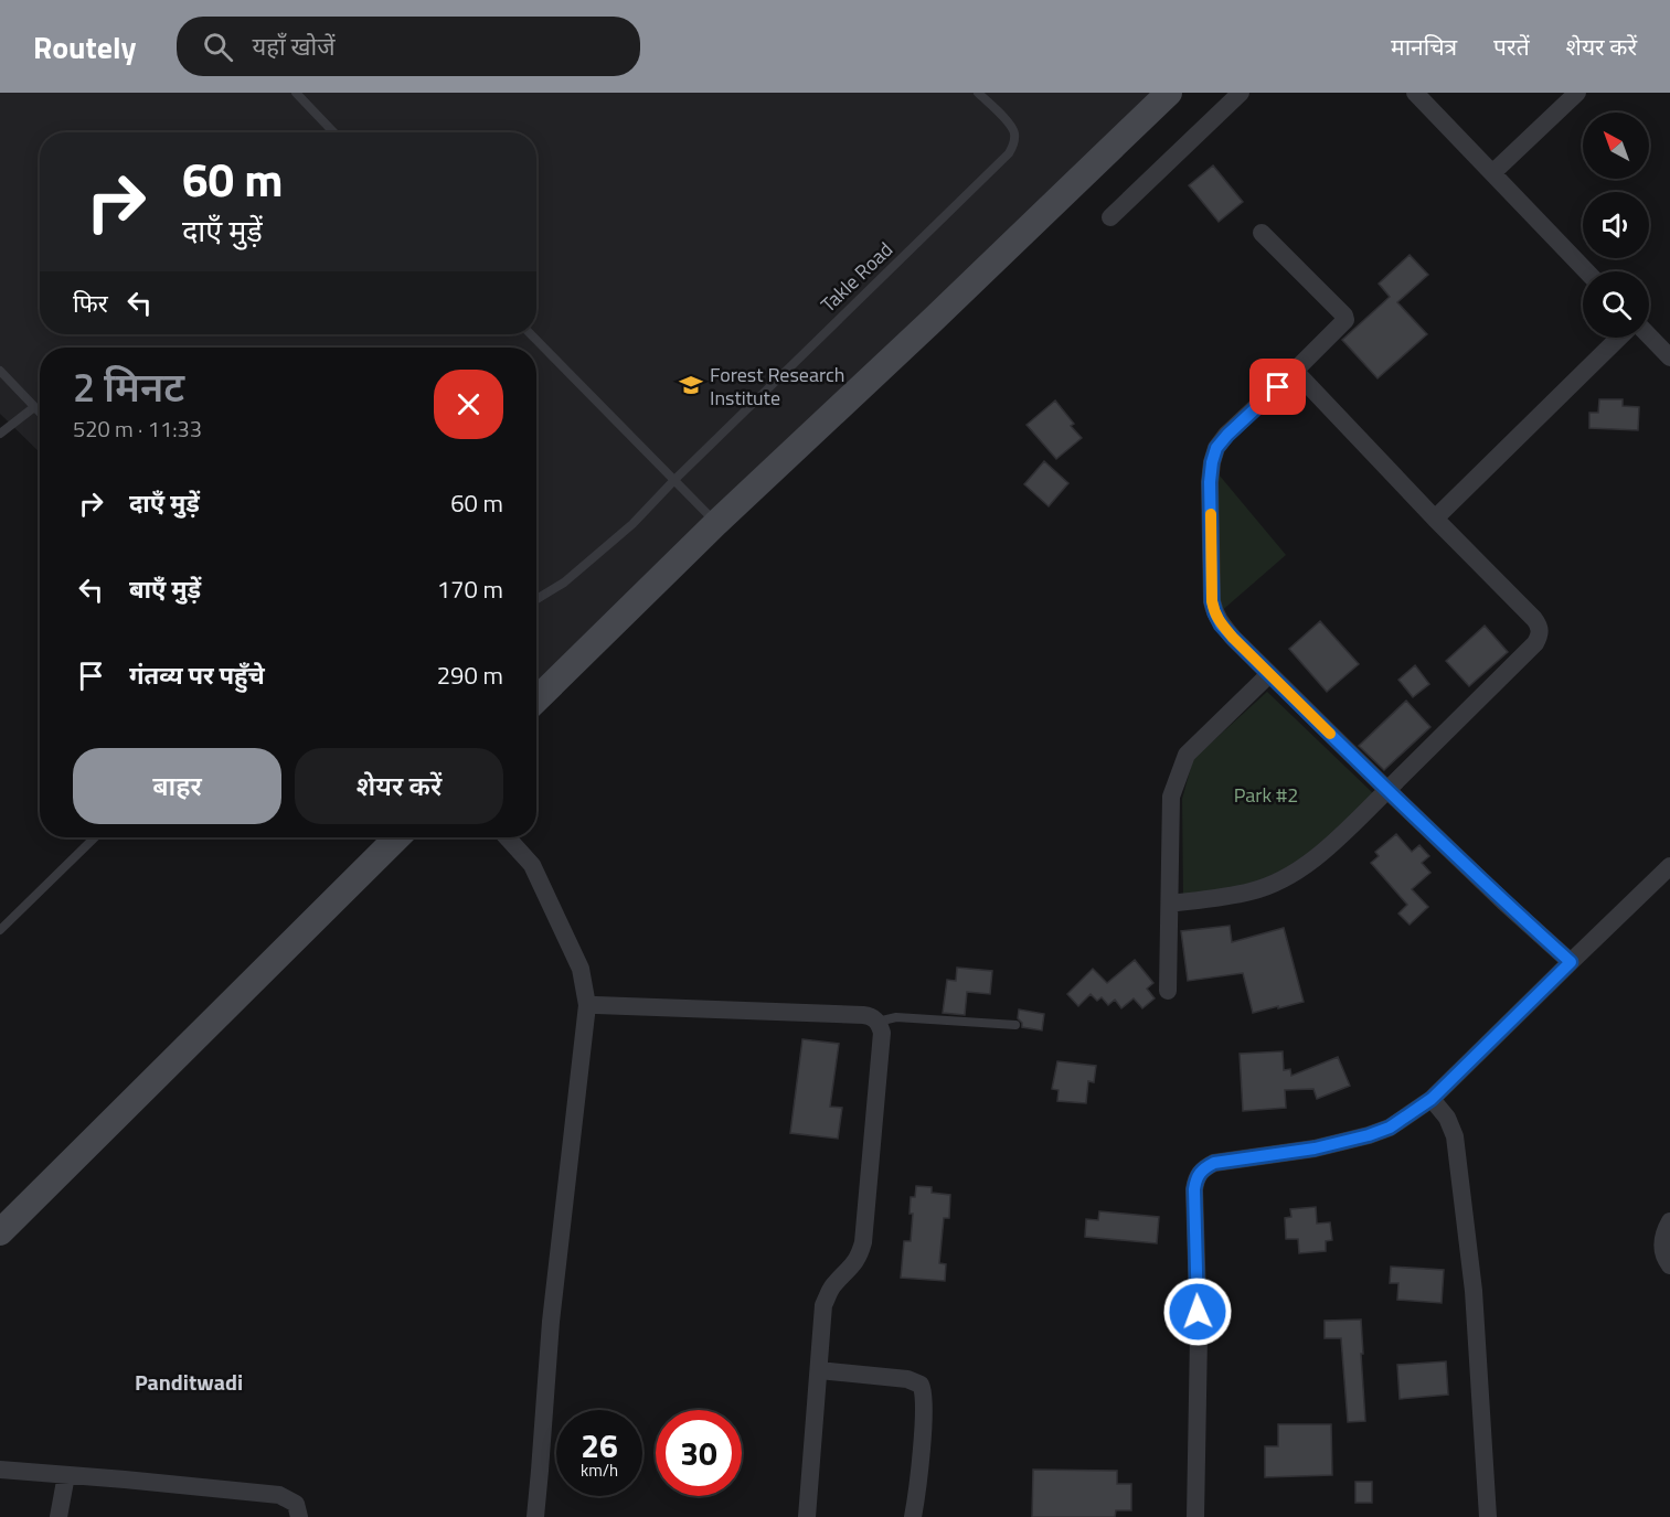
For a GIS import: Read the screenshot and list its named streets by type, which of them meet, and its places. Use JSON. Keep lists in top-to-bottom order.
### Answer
{
  "streets": {
    "lane": ["Takle Road"]
  },
  "districts": ["Panditwadi"],
  "parks": ["Park #2"],
  "places": {
    "school or university": ["Forest Research Institute"]
  },
  "north": "top left",
  "page": {
    "header": "Routely",
    "search": "यहाँ खोजें",
    "nav": ["मानचित्र", "परतें", "शेयर करें"],
    "turn": ["60 m", "दाएँ मुड़ें"],
    "then": "फिर",
    "heading": ["2 मिनट", "520 m · 11:33"],
    "list": [
      {
        "name": "दाएँ मुड़ें",
        "value": "60 m"
      },
      {
        "name": "बाएँ मुड़ें",
        "value": "170 m"
      },
      {
        "name": "गंतव्य पर पहुँचे",
        "value": "290 m"
      }
    ],
    "buttons": ["बाहर", "शेयर करें"],
    "speed": "26 km/h",
    "limit": "30"
  }
}
